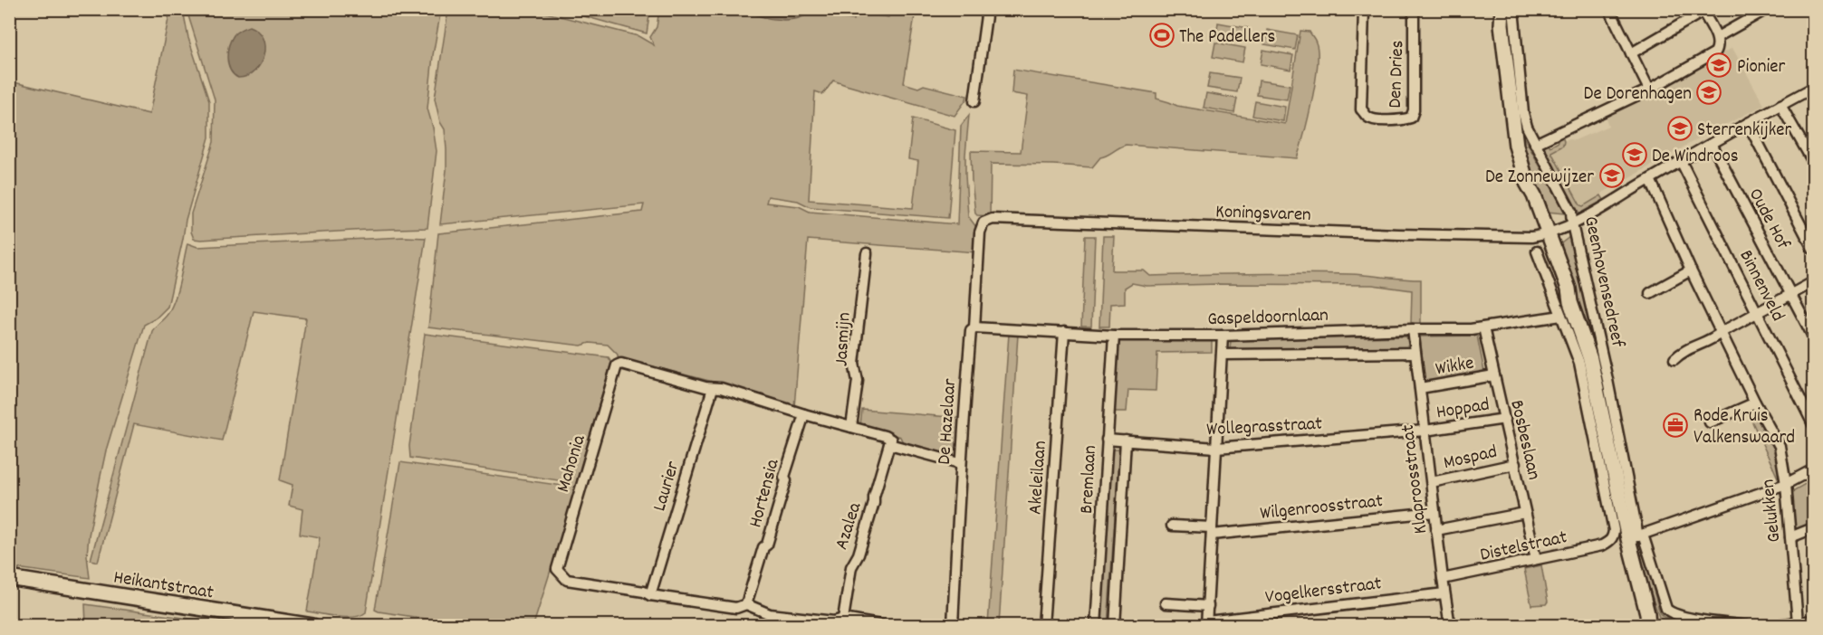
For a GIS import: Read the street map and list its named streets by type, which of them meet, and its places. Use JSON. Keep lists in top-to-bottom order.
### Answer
{
  "streets": {
    "street": [
      "Den Dries",
      "Koningsvaren",
      "Oude Hof",
      "Geenhovensedreef",
      "Binnenveld",
      "Gaspeldoornlaan",
      "Jasmijn",
      "Wikke",
      "Hoppad",
      "De Hazelaar",
      "Wollegrasstraat",
      "Bosbeslaan",
      "Mospad",
      "Mahonia",
      "Akeleilaan",
      "Bremlaan",
      "Klaproosstraat",
      "Laurier",
      "Hortensia",
      "Wilgenroosstraat",
      "Gelukken",
      "Azalea",
      "Distelstraat",
      "Heikantstraat",
      "Vogelkersstraat"
    ]
  },
  "crossings": [
    ["Koningsvaren", "Oude Hof"],
    ["Koningsvaren", "Geenhovensedreef"],
    ["Koningsvaren", "Binnenveld"],
    ["Koningsvaren", "De Hazelaar"],
    ["Koningsvaren", "Gelukken"],
    ["Gaspeldoornlaan", "De Hazelaar"],
    ["Gaspeldoornlaan", "Bosbeslaan"],
    ["Gaspeldoornlaan", "Akeleilaan"],
    ["Gaspeldoornlaan", "Bremlaan"],
    ["Gaspeldoornlaan", "Klaproosstraat"],
    ["Gaspeldoornlaan", "Distelstraat"],
    ["Wikke", "Bosbeslaan"],
    ["Wikke", "Klaproosstraat"],
    ["Hoppad", "Wollegrasstraat"],
    ["Hoppad", "Bosbeslaan"],
    ["Hoppad", "Klaproosstraat"],
    ["Wollegrasstraat", "Bremlaan"],
    ["Wollegrasstraat", "Klaproosstraat"],
    ["Bosbeslaan", "Mospad"],
    ["Bosbeslaan", "Distelstraat"],
    ["Mospad", "Klaproosstraat"],
    ["Mahonia", "Laurier"],
    ["Mahonia", "Hortensia"],
    ["Klaproosstraat", "Wilgenroosstraat"],
    ["Klaproosstraat", "Distelstraat"],
    ["Klaproosstraat", "Vogelkersstraat"]
  ],
  "places": {
    "sports": ["The Padellers"],
    "school or university": [
      "Pionier",
      "De Dorenhagen",
      "Sterrenkijker",
      "De Windroos",
      "De Zonnewijzer"
    ],
    "office": ["Rode Kruis Valkenswaard"]
  }
}
